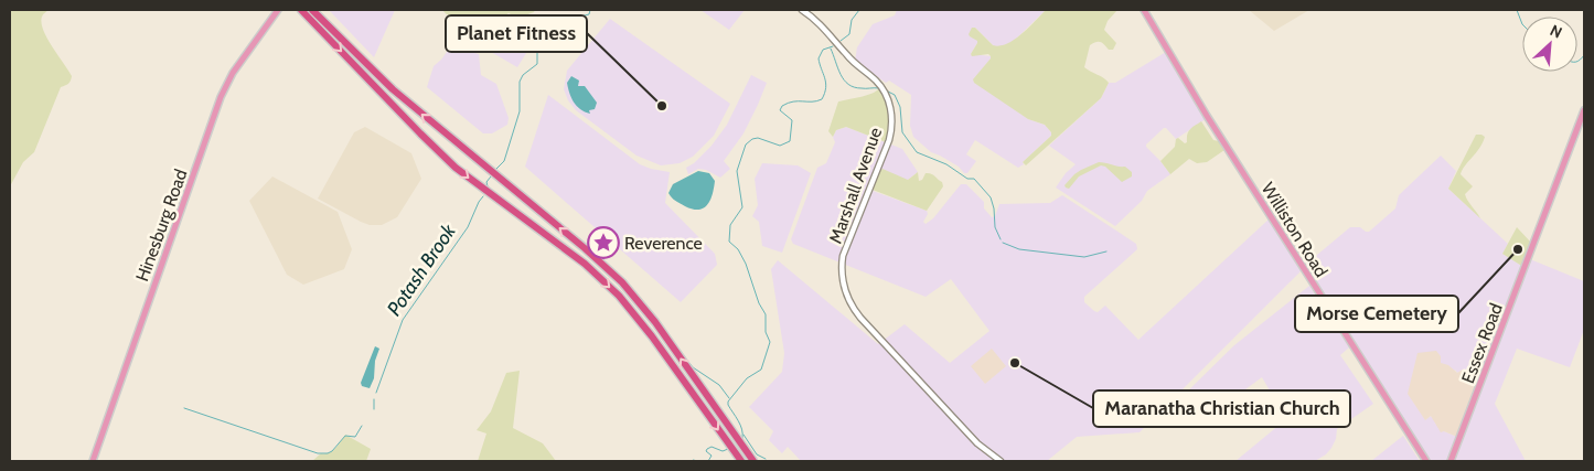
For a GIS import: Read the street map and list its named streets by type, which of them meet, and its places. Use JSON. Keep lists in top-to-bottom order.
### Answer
{
  "streets": {
    "main road": [
      "Marshall Avenue",
      "Hinesburg Road",
      "Williston Road",
      "Essex Road"
    ]
  },
  "water": ["Potash Brook"],
  "places": {
    "other": ["Planet Fitness", "Morse Cemetery", "Maranatha Christian Church"],
    "place": ["Reverence"]
  },
  "north": "top right"
}
